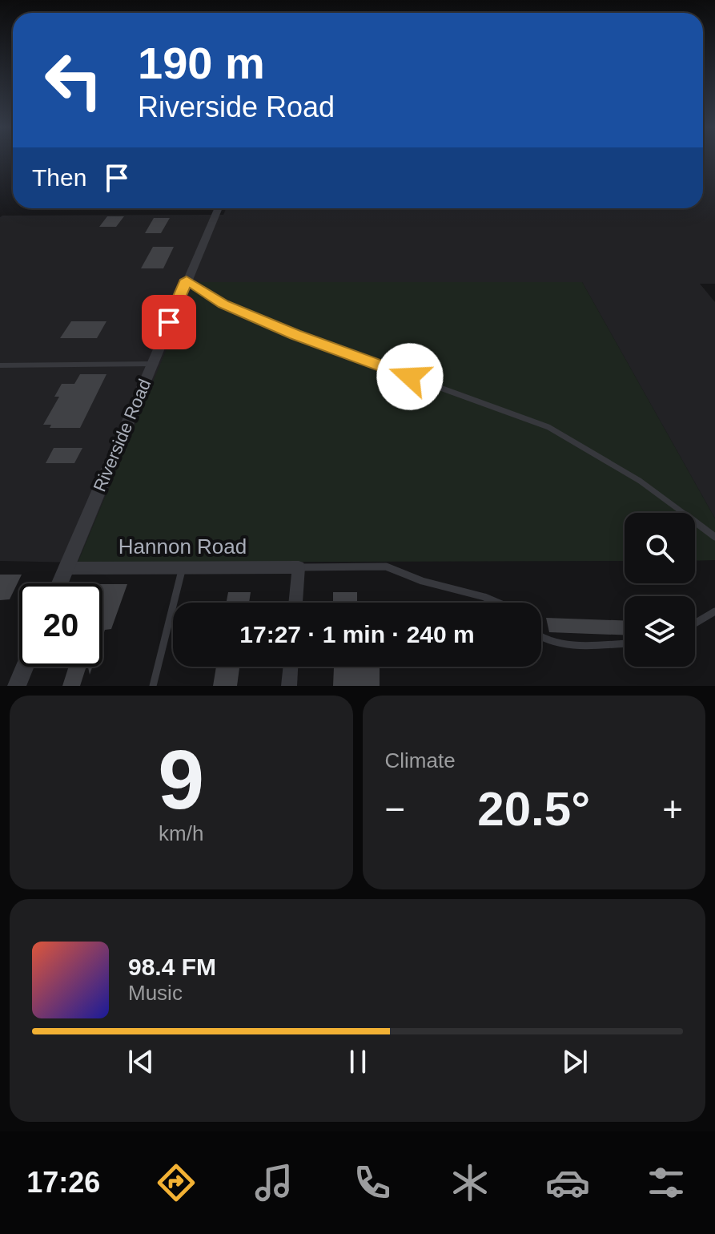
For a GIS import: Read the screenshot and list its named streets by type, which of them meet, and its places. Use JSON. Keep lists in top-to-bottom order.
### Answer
{
  "streets": {
    "street": ["Riverside Road", "Hannon Road"]
  },
  "crossings": [
    ["Riverside Road", "Hannon Road"]
  ],
  "page": {
    "turn": ["190 m", "Riverside Road"],
    "then": "Then",
    "limit": "20",
    "trip": "17:27 · 1 min · 240 m",
    "tile": [
      ["9", "km/h"],
      "Climate"
    ],
    "heat": ["−", "20.5°", "+"],
    "song": ["98.4 FM", "Music"],
    "tabs": "17:26"
  }
}
